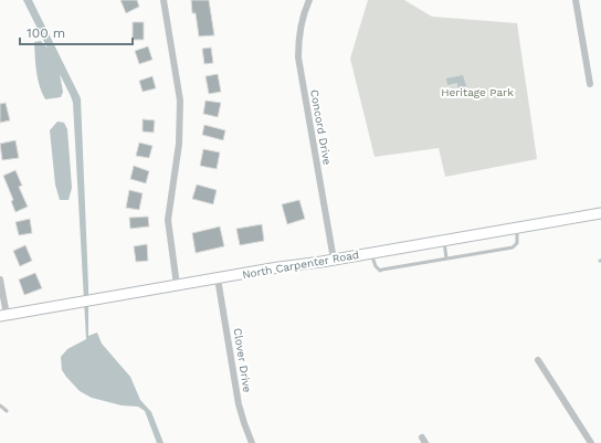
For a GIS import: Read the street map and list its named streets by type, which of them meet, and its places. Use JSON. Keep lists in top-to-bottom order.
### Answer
{
  "streets": {
    "street": ["Concord Drive", "North Carpenter Road", "Clover Drive"]
  },
  "crossings": [
    ["Concord Drive", "North Carpenter Road"],
    ["North Carpenter Road", "Clover Drive"]
  ],
  "parks": ["Heritage Park"],
  "scale_bar": "100 m"
}
